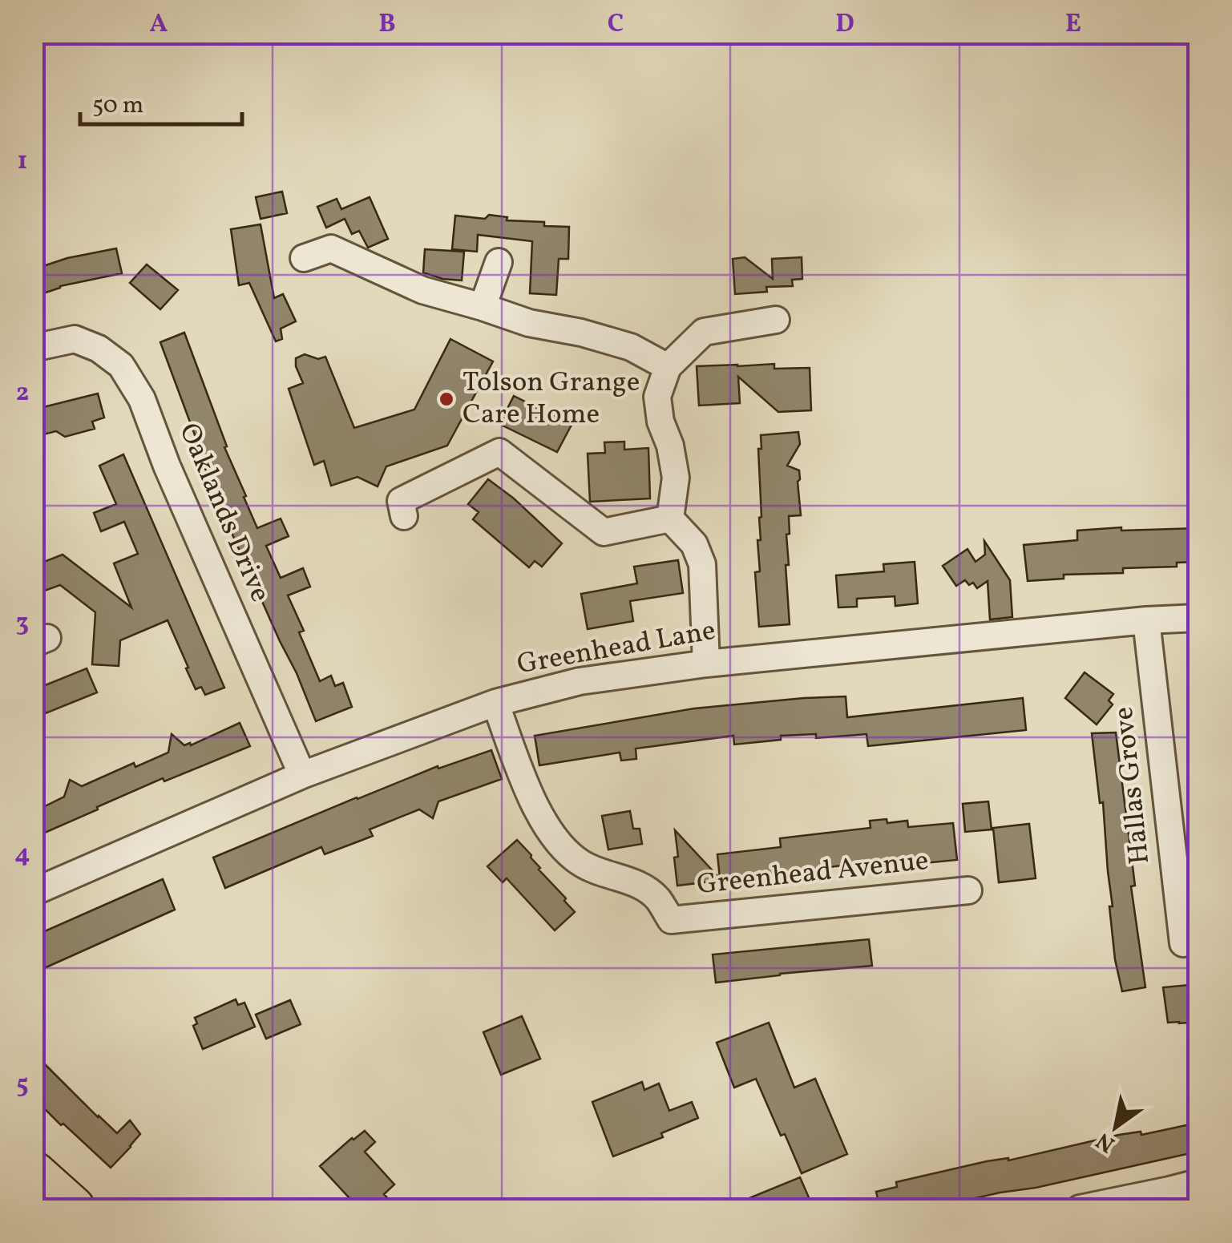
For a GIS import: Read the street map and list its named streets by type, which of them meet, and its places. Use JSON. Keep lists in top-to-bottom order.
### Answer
{
  "streets": {
    "street": [
      "Oaklands Drive",
      "Greenhead Lane",
      "Hallas Grove",
      "Greenhead Avenue"
    ]
  },
  "crossings": [
    ["Oaklands Drive", "Greenhead Lane"],
    ["Greenhead Lane", "Hallas Grove"],
    ["Greenhead Lane", "Greenhead Avenue"]
  ],
  "places": ["Tolson Grange Care Home"],
  "scale_bar": "50 m",
  "north": "bottom left",
  "grid": {
    "columns": [
      "A",
      "B",
      "C",
      "D",
      "E"
    ],
    "rows": [
      "1",
      "2",
      "3",
      "4",
      "5"
    ]
  }
}
